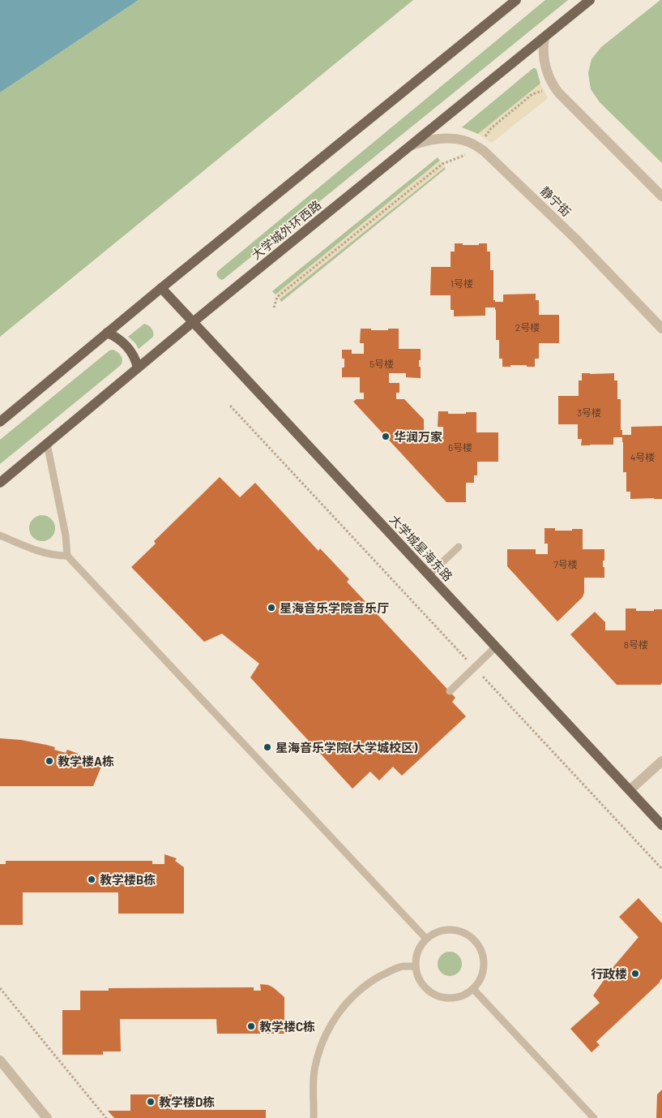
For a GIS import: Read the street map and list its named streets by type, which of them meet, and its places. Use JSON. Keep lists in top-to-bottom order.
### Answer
{
  "streets": {
    "main road": ["大学城外环西路", "大学城星海东路"],
    "street": ["静宁街"]
  },
  "crossings": [
    ["静宁街", "大学城外环西路"],
    ["大学城外环西路", "大学城星海东路"]
  ],
  "places": [
    "华润万家",
    "星海音乐学院音乐厅",
    "星海音乐学院(大学城校区)",
    "教学楼A栋",
    "教学楼B栋",
    "行政楼",
    "教学楼C栋",
    "教学楼D栋"
  ],
  "house_numbers": [
    "1号楼",
    "2号楼",
    "5号楼",
    "3号楼",
    "6号楼",
    "4号楼",
    "7号楼",
    "8号楼"
  ]
}
